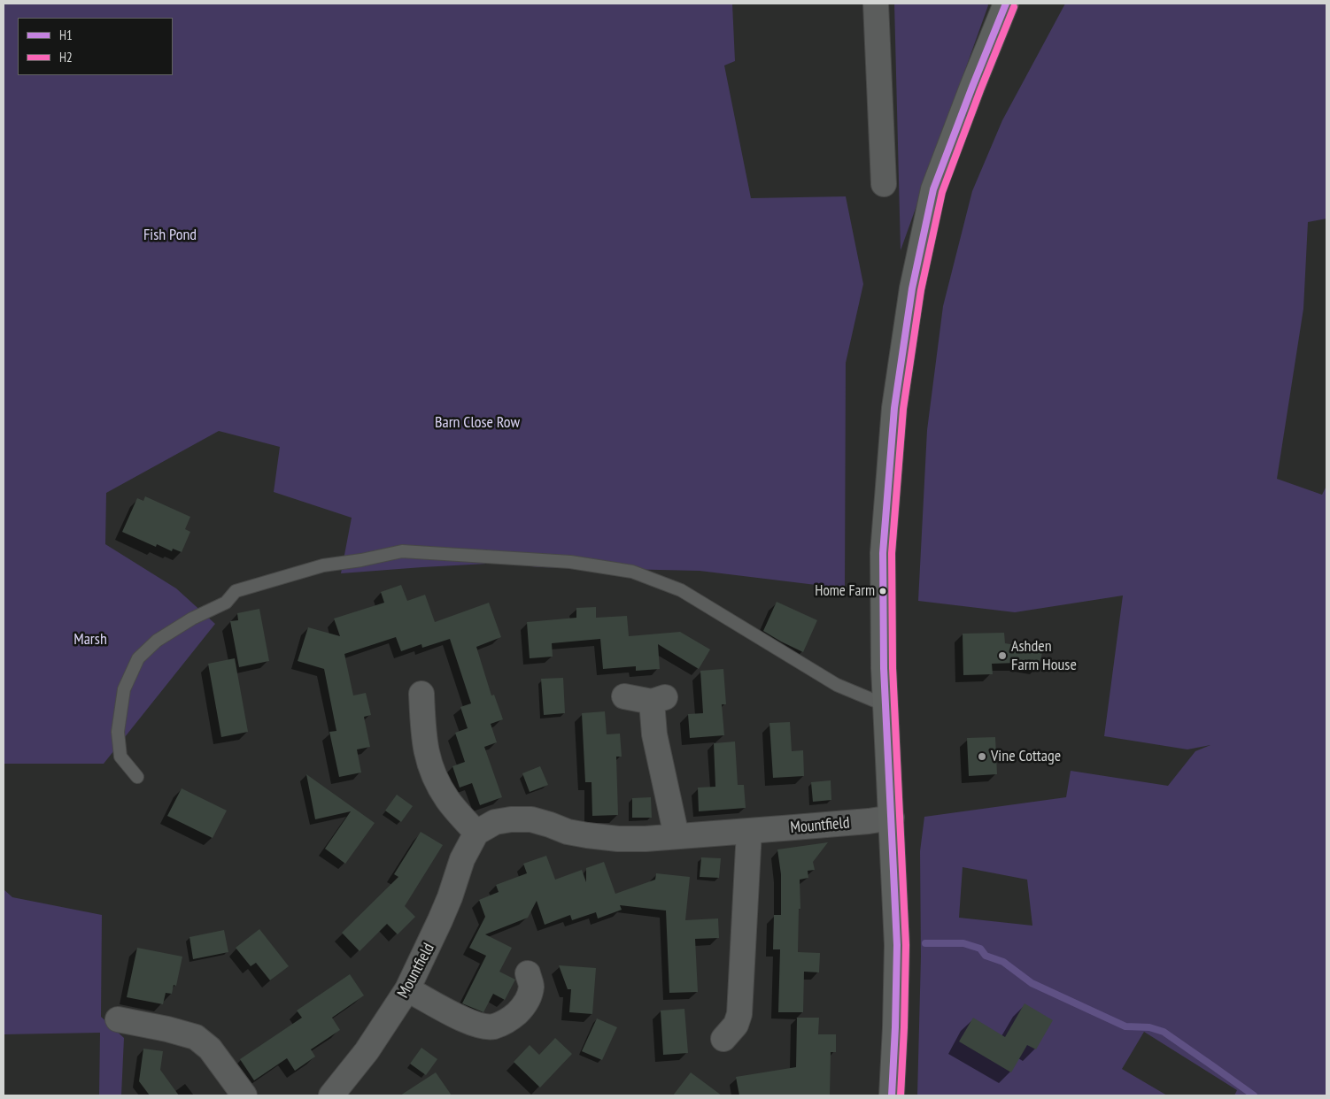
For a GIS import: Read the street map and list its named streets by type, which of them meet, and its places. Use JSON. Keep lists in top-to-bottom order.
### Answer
{
  "streets": {
    "street": ["Mountfield"]
  },
  "parks": ["Fish Pond", "Barn Close Row", "Marsh"],
  "places": ["Home Farm", "Ashden Farm House", "Vine Cottage"],
  "lines": ["transit line H1", "transit line H2"],
  "legend": ["H1", "H2"]
}
